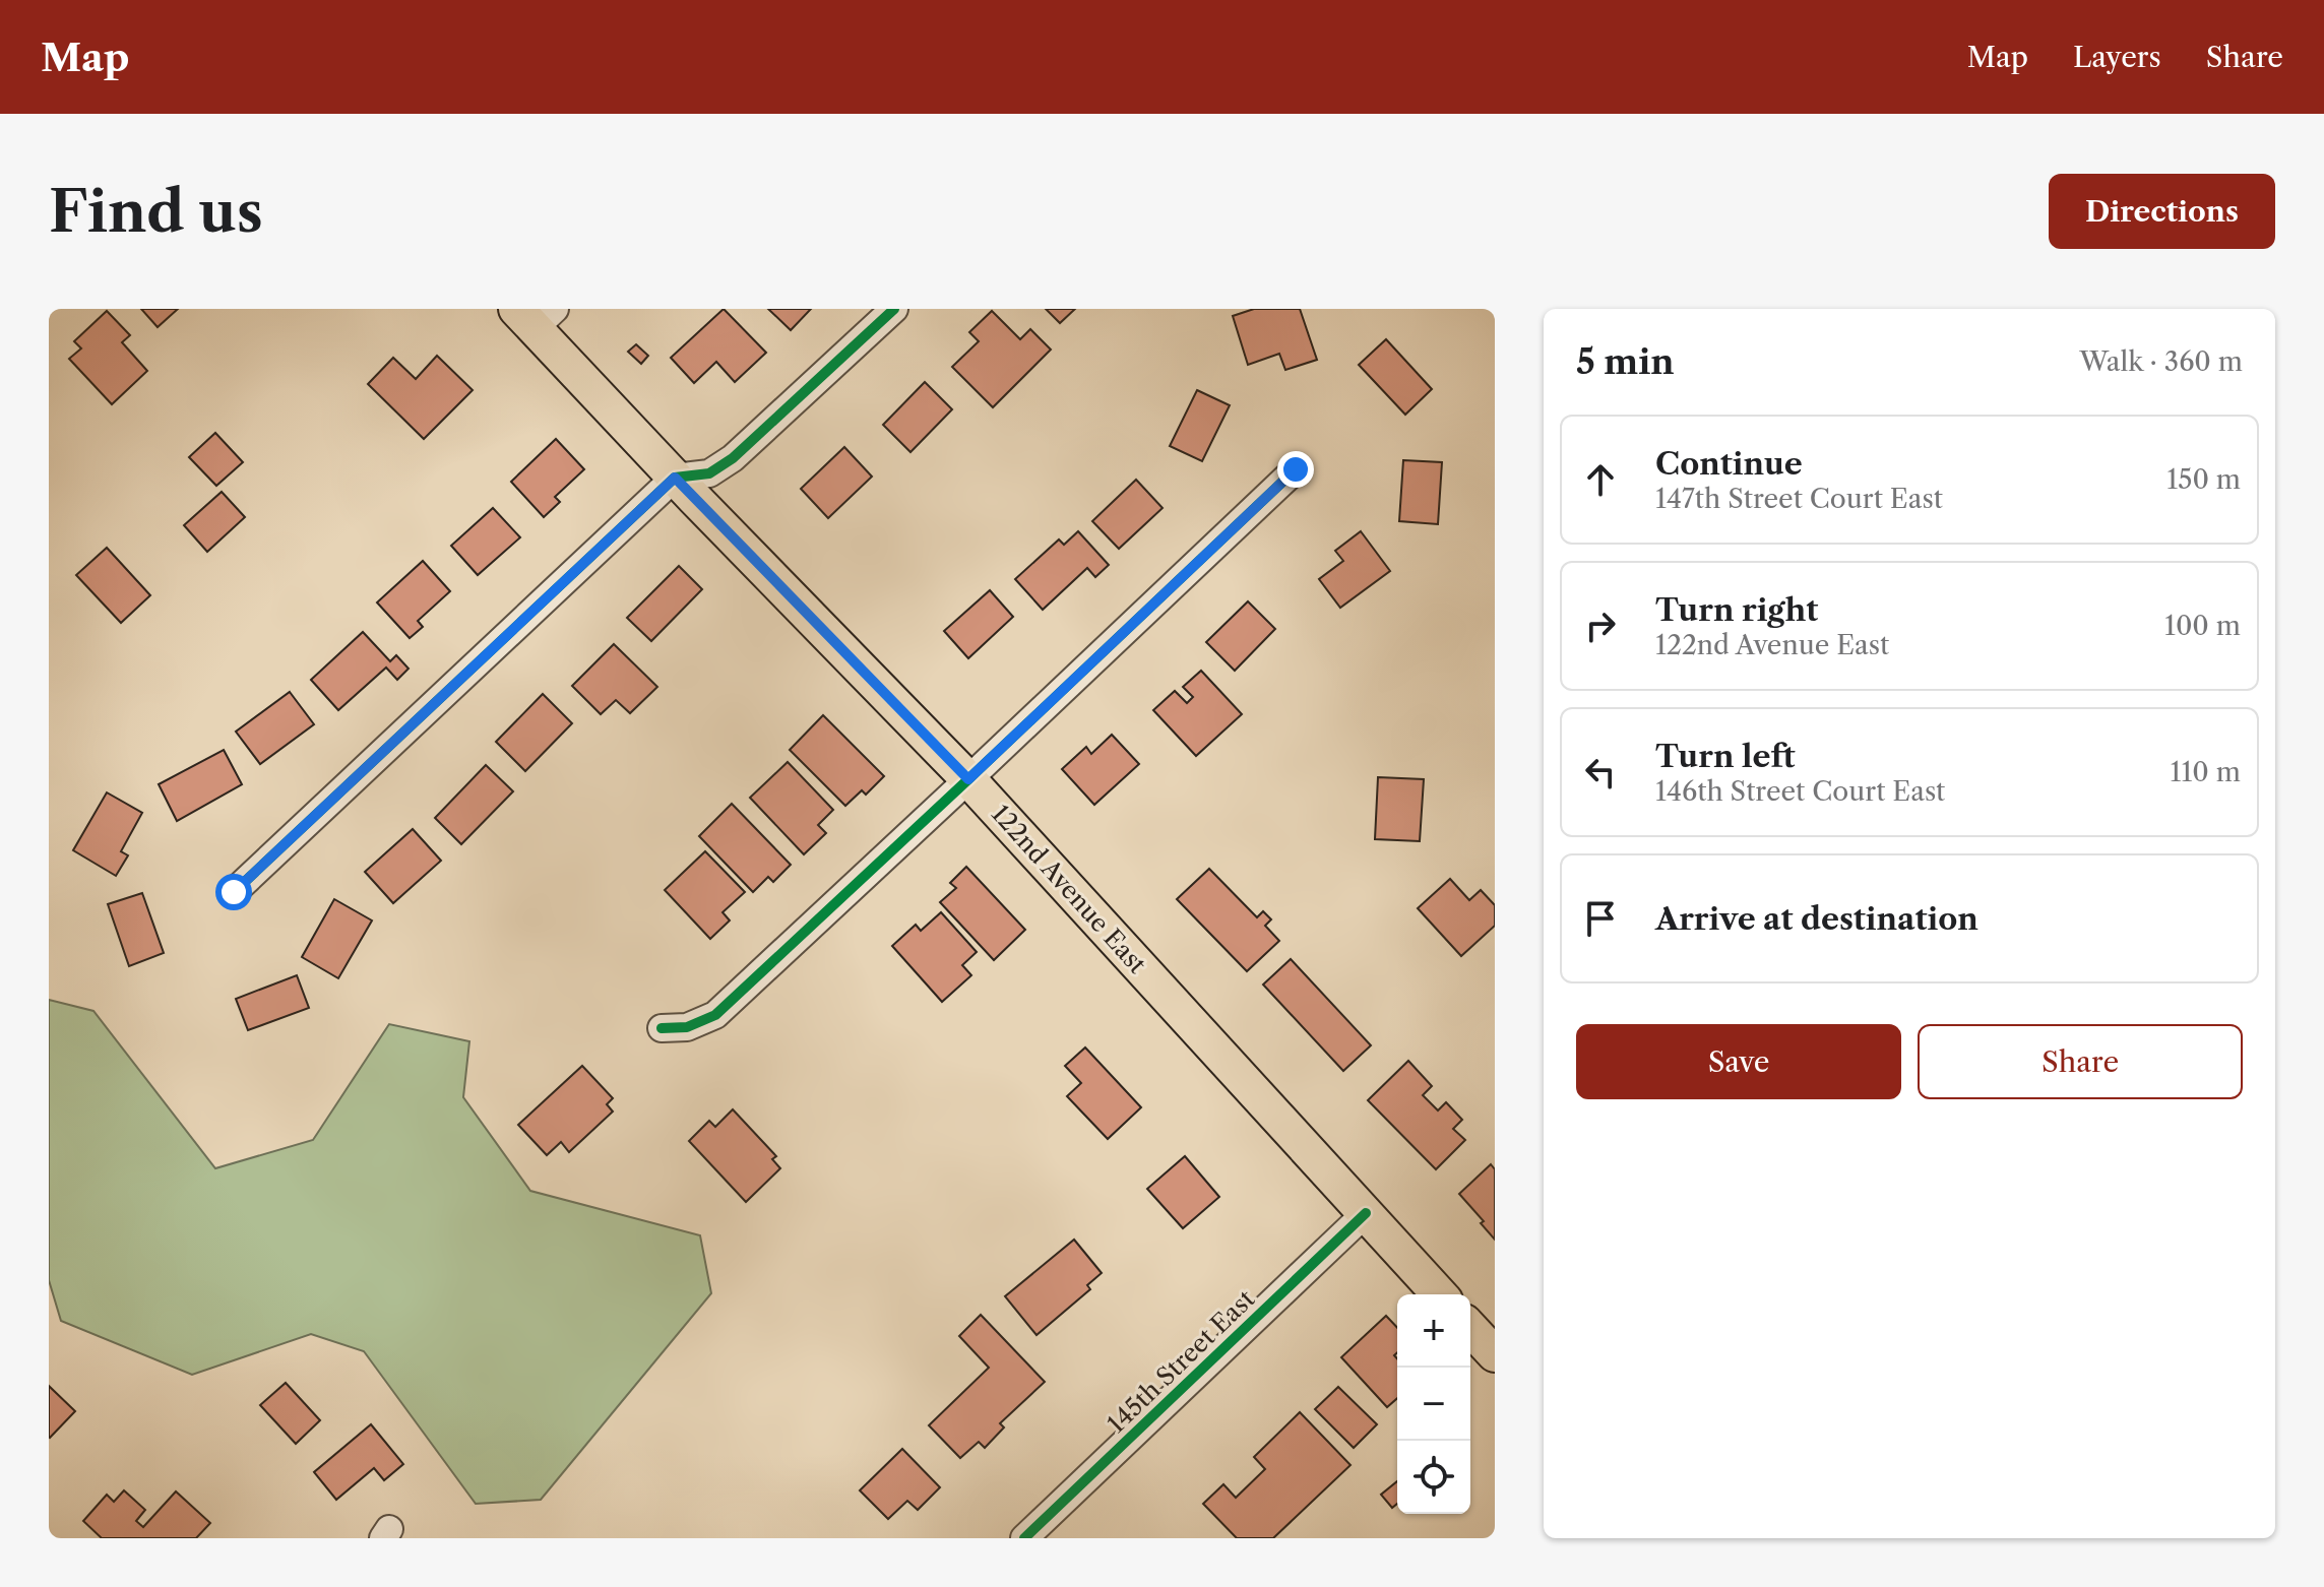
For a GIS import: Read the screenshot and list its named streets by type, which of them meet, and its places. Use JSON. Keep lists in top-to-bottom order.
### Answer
{
  "streets": {
    "main road": ["122nd Avenue East"],
    "street": ["145th Street East"]
  },
  "crossings": [
    ["122nd Avenue East", "145th Street East"]
  ],
  "page": {
    "header": "Map",
    "nav": ["Map", "Layers", "Share"],
    "buttons": [
      "Directions",
      ["Save", "Share"]
    ],
    "title": "Find us",
    "heading": ["5 min", "Walk · 360 m"],
    "list": [
      ["Continue", "147th Street Court East", "150 m"],
      ["Turn right", "122nd Avenue East", "100 m"],
      ["Turn left", "146th Street Court East", "110 m"],
      "Arrive at destination"
    ],
    "map_buttons": ["+", "−"]
  }
}
